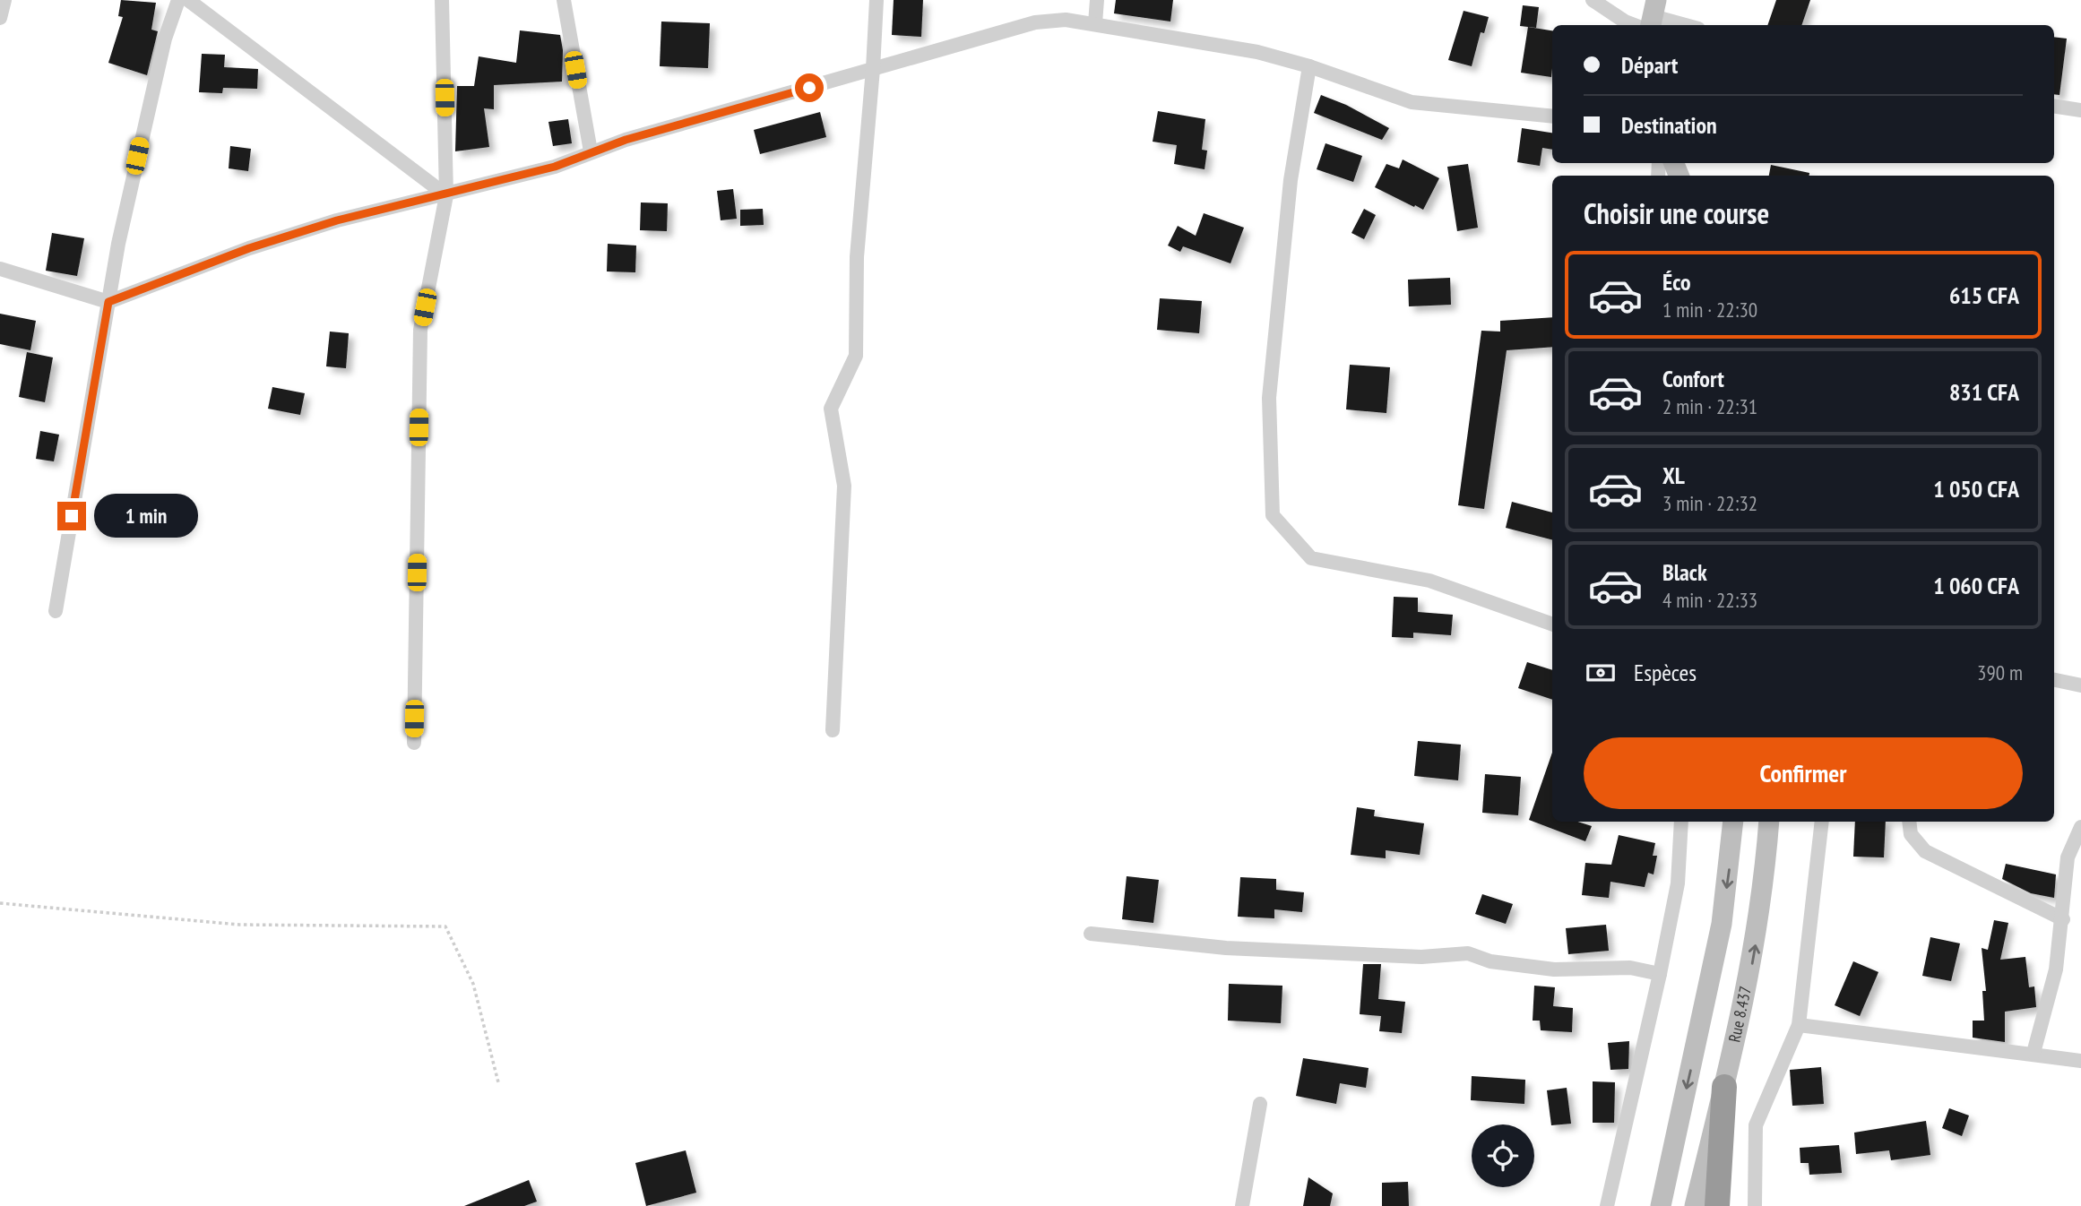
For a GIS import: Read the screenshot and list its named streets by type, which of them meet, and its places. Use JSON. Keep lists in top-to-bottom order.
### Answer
{
  "streets": {
    "main road": ["Rue 8.437"]
  },
  "page": {
    "banner": ["Départ", "Destination"],
    "heading": "Choisir une course",
    "list": [
      {
        "name": "Éco",
        "note": "1 min · 22:30",
        "value": "615 CFA"
      },
      {
        "name": "Confort",
        "note": "2 min · 22:31",
        "value": "831 CFA"
      },
      {
        "name": "XL",
        "note": "3 min · 22:32",
        "value": "1 050 CFA"
      },
      {
        "name": "Black",
        "note": "4 min · 22:33",
        "value": "1 060 CFA"
      }
    ],
    "bubble": "1 min",
    "pay": ["Espèces", "390 m"],
    "buttons": "Confirmer"
  }
}
